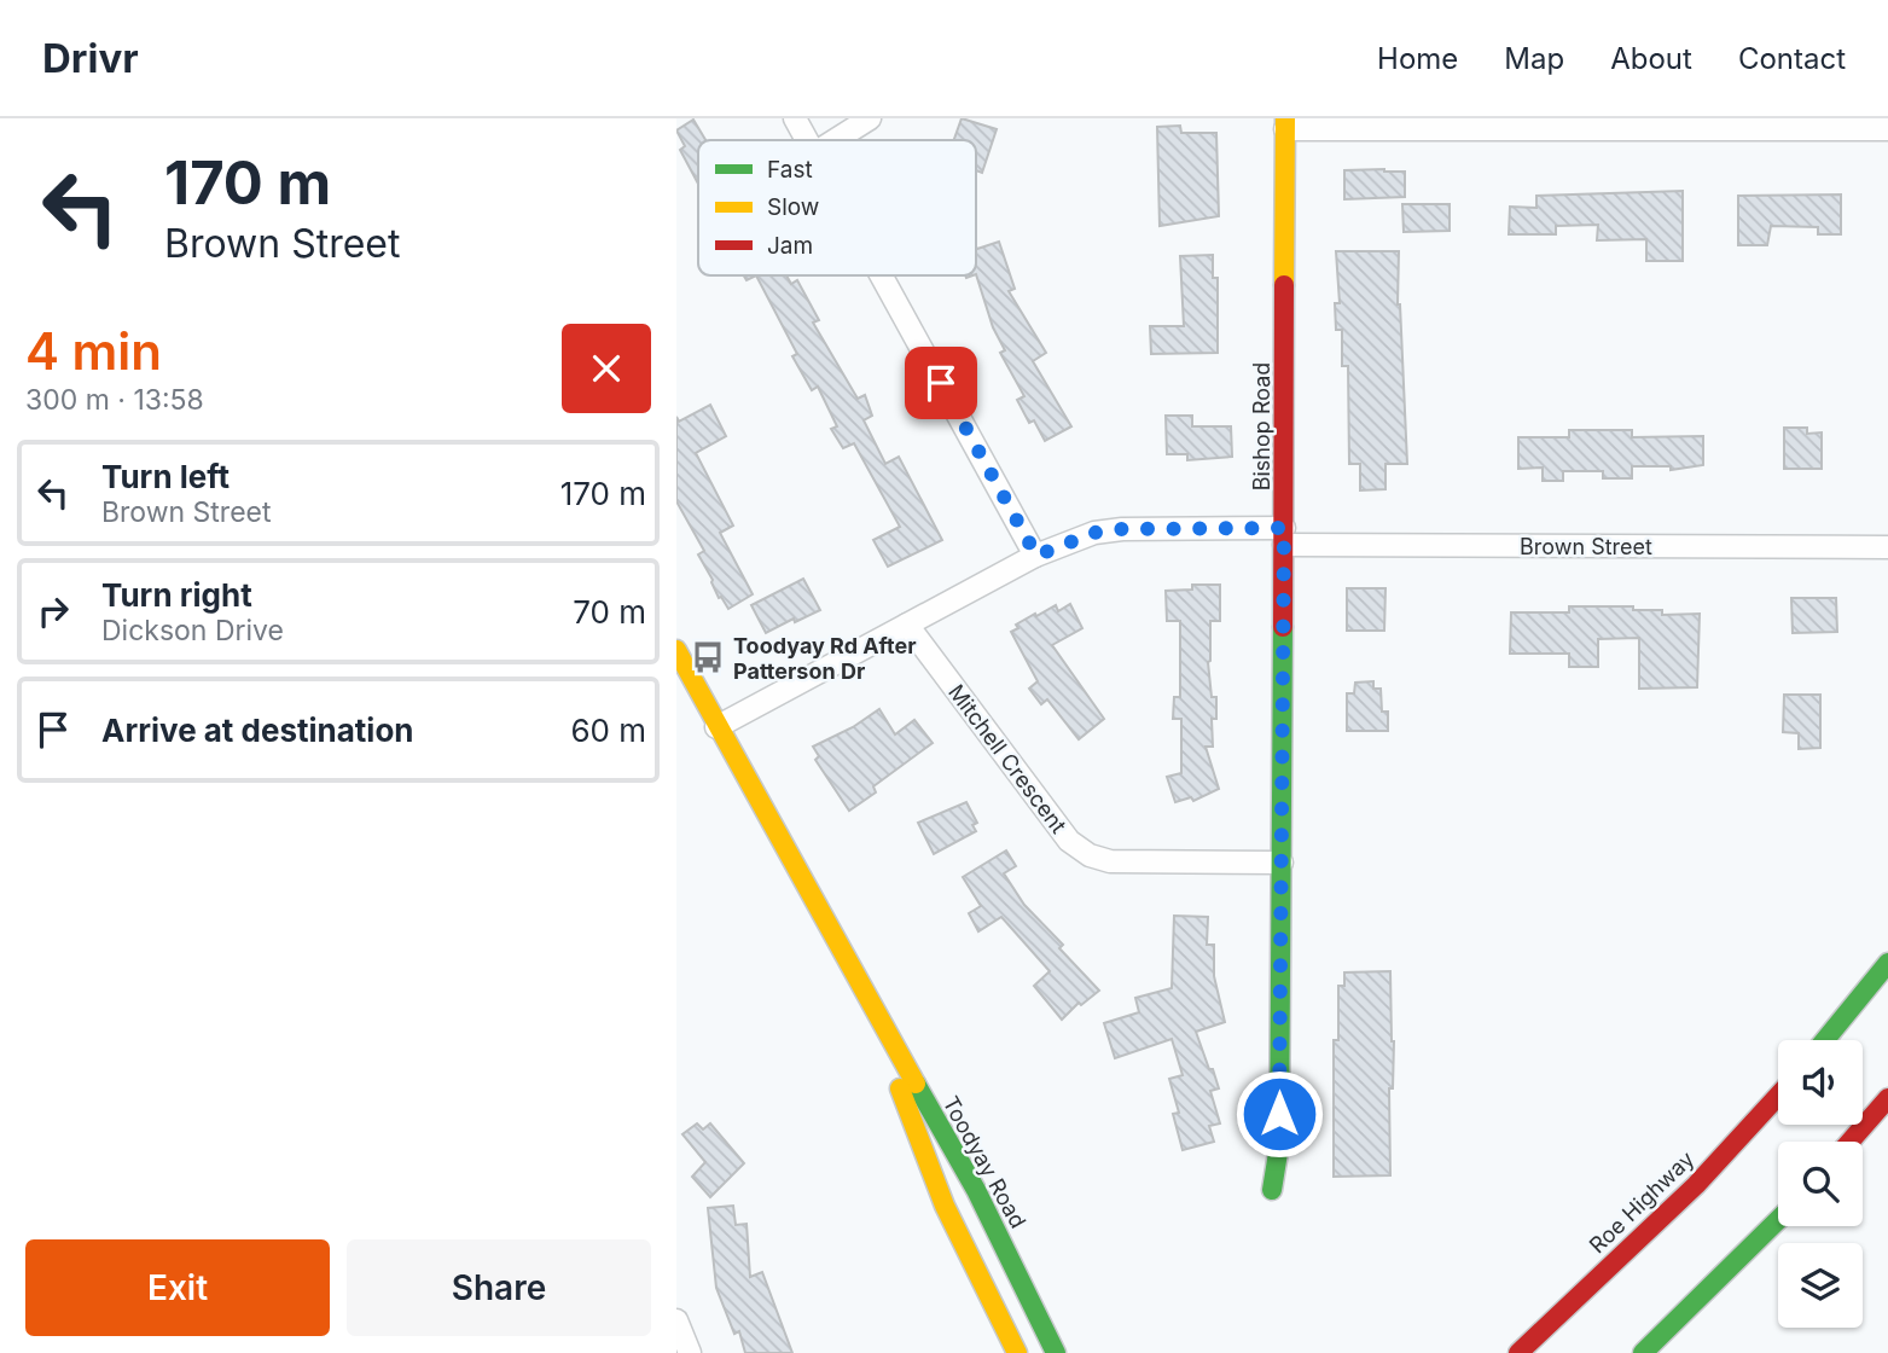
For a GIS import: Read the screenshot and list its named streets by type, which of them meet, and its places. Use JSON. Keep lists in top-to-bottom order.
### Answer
{
  "streets": {
    "main road": ["Bishop Road", "Toodyay Road", "Roe Highway"],
    "street": ["Brown Street", "Mitchell Crescent"]
  },
  "crossings": [
    ["Bishop Road", "Brown Street"],
    ["Bishop Road", "Mitchell Crescent"],
    ["Brown Street", "Mitchell Crescent"],
    ["Brown Street", "Toodyay Road"]
  ],
  "places": {
    "bus stop": ["Toodyay Rd After Patterson Dr"]
  },
  "legend": ["Fast", "Slow", "Jam"],
  "page": {
    "header": "Drivr",
    "nav": [
      "Home",
      "Map",
      "About",
      "Contact"
    ],
    "turn": ["170 m", "Brown Street"],
    "heading": ["4 min", "300 m · 13:58"],
    "list": [
      {
        "name": "Turn left",
        "note": "Brown Street",
        "value": "170 m"
      },
      {
        "name": "Turn right",
        "note": "Dickson Drive",
        "value": "70 m"
      },
      {
        "name": "Arrive at destination",
        "value": "60 m"
      }
    ],
    "buttons": ["Exit", "Share"]
  }
}
